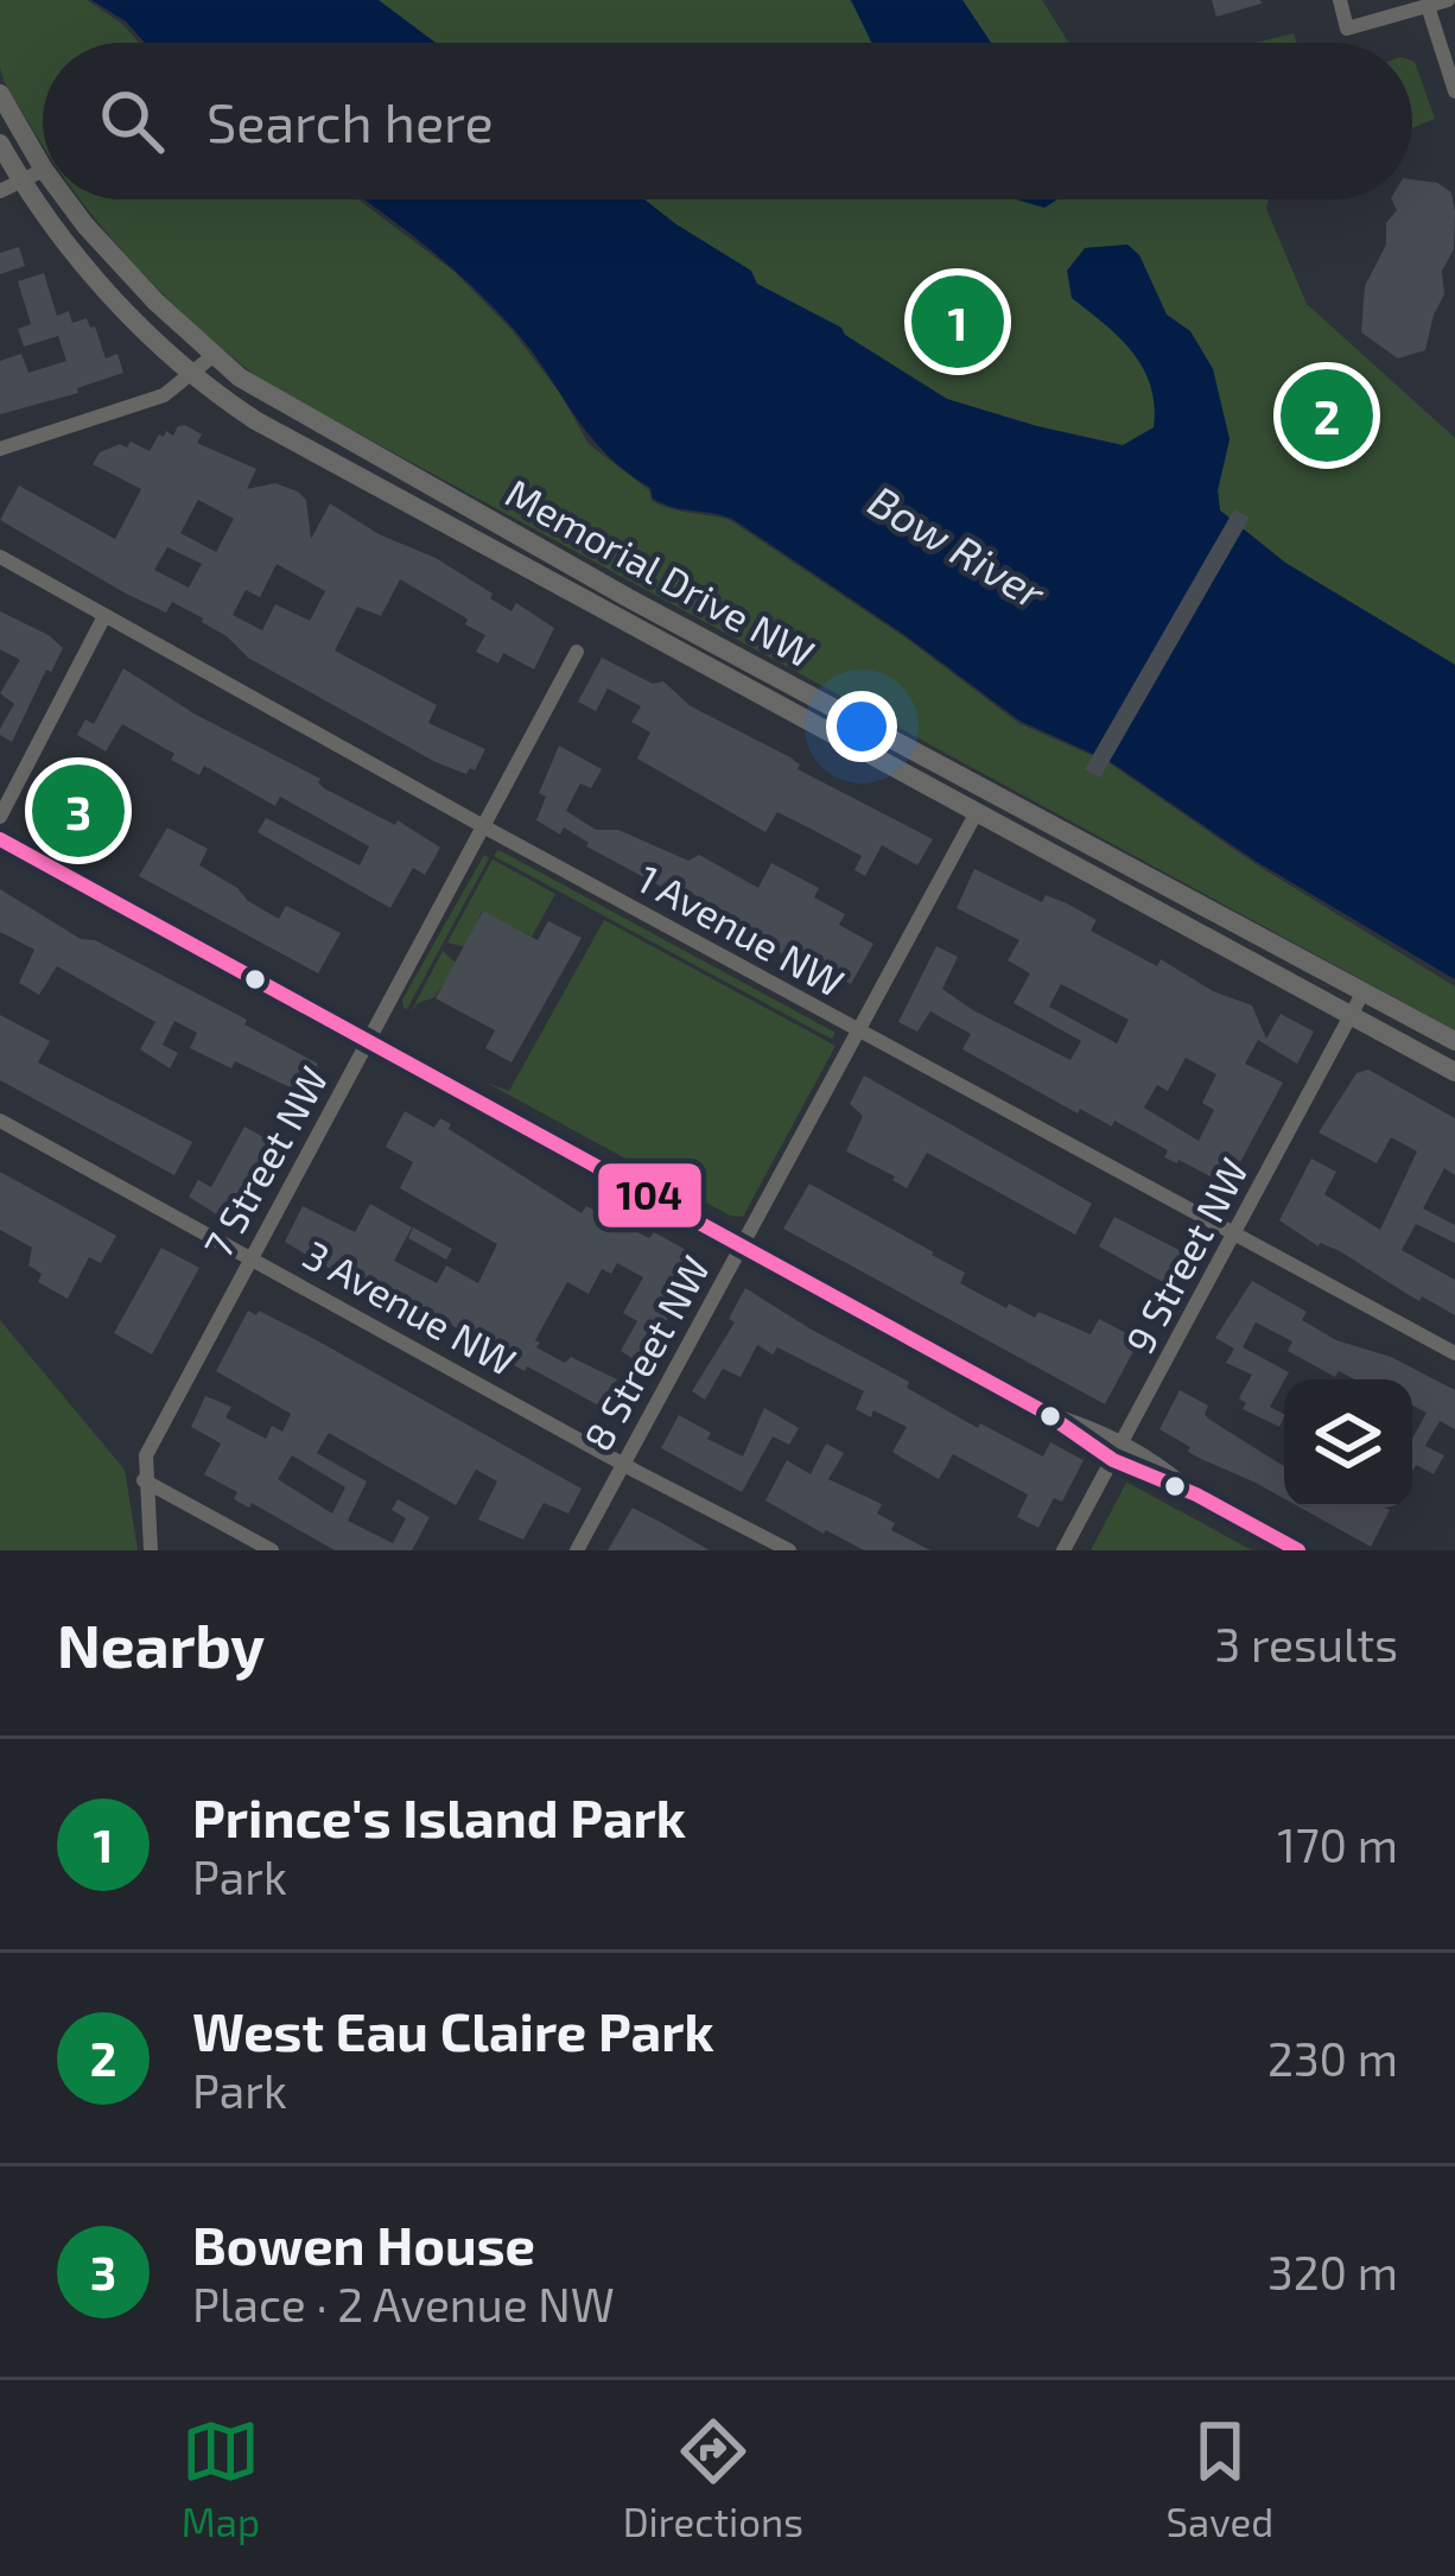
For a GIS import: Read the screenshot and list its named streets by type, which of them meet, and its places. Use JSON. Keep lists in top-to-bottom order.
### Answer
{
  "streets": {
    "main road": ["Memorial Drive NW"],
    "street": [
      "1 Avenue NW",
      "7 Street NW",
      "9 Street NW",
      "3 Avenue NW",
      "8 Street NW"
    ]
  },
  "crossings": [
    ["Memorial Drive NW", "9 Street NW"],
    ["Memorial Drive NW", "8 Street NW"],
    ["1 Avenue NW", "7 Street NW"],
    ["1 Avenue NW", "9 Street NW"],
    ["1 Avenue NW", "8 Street NW"],
    ["7 Street NW", "3 Avenue NW"],
    ["3 Avenue NW", "8 Street NW"]
  ],
  "water": ["Bow River"],
  "lines": ["transit line 104"],
  "page": {
    "search": "Search here",
    "pins": ["1", "2", "3"],
    "heading": ["Nearby", "3 results"],
    "list": [
      {
        "mark": "1",
        "name": "Prince's Island Park",
        "note": "Park",
        "value": "170 m"
      },
      {
        "mark": "2",
        "name": "West Eau Claire Park",
        "note": "Park",
        "value": "230 m"
      },
      {
        "mark": "3",
        "name": "Bowen House",
        "note": "Place · 2 Avenue NW",
        "value": "320 m"
      }
    ],
    "nav": ["Map", "Directions", "Saved"]
  }
}
